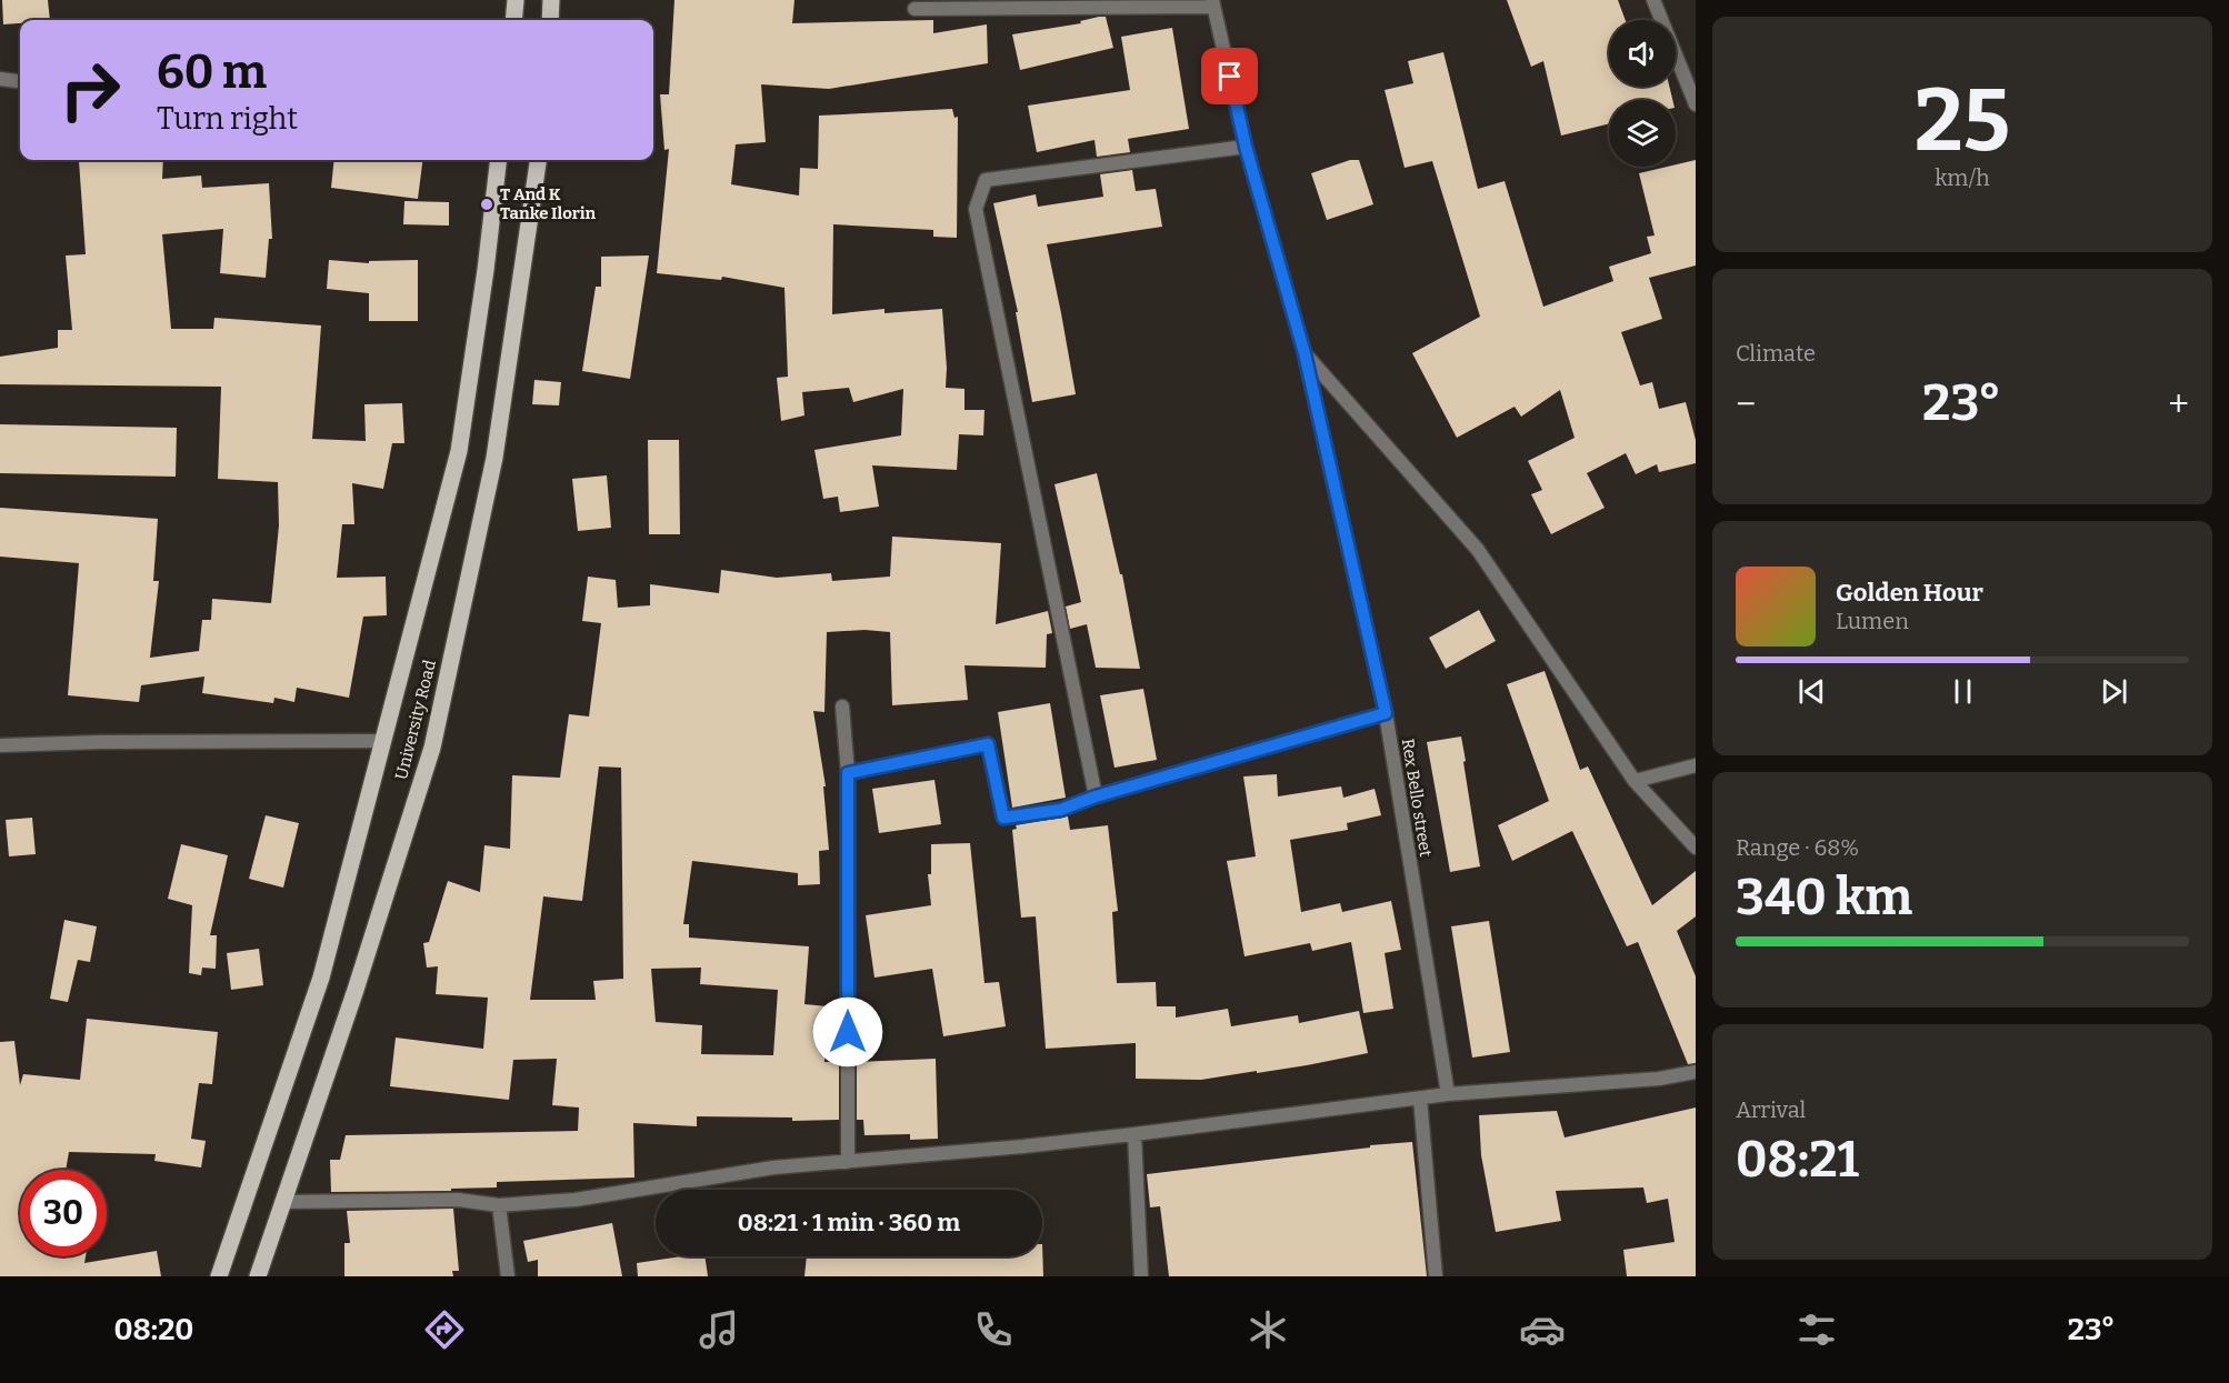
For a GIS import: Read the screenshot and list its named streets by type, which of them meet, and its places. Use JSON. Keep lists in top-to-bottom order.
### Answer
{
  "streets": {
    "main road": ["University Road"],
    "street": ["Rex Bello street"]
  },
  "places": ["T And K Tanke Ilorin"],
  "page": {
    "tile": [
      ["25", "km/h"],
      "Climate",
      ["Range · 68%", "340 km"],
      ["Arrival", "08:21"]
    ],
    "turn": ["60 m", "Turn right"],
    "heat": ["−", "23°", "+"],
    "song": ["Golden Hour", "Lumen"],
    "limit": "30",
    "trip": "08:21 · 1 min · 360 m",
    "tabs": ["08:20", "23°"]
  }
}
